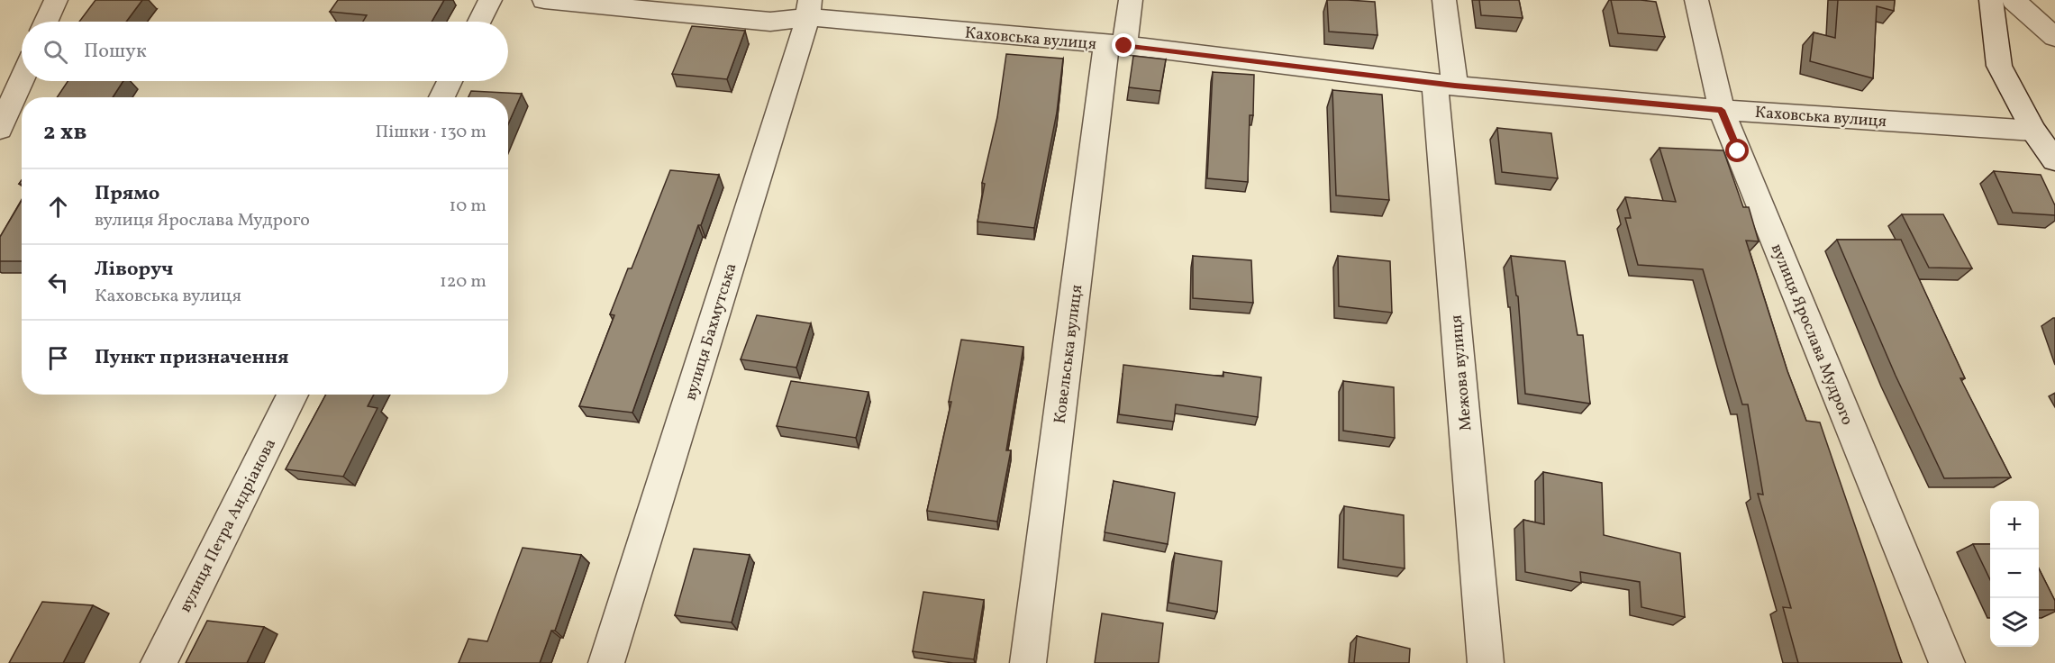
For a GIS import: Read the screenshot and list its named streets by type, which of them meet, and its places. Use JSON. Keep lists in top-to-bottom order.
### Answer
{
  "streets": {
    "street": [
      "Каховська вулиця",
      "вулиця Бахмутська",
      "вулиця Ярослава Мудрого",
      "Ковельська вулиця",
      "Межова вулиця",
      "вулиця Петра Андріанова"
    ]
  },
  "crossings": [
    ["Каховська вулиця", "вулиця Бахмутська"],
    ["Каховська вулиця", "вулиця Ярослава Мудрого"],
    ["Каховська вулиця", "Ковельська вулиця"],
    ["Каховська вулиця", "Межова вулиця"]
  ],
  "page": {
    "search": "Пошук",
    "heading": ["2 хв", "Пішки · 130 m"],
    "list": [
      ["Прямо", "вулиця Ярослава Мудрого", "10 m"],
      ["Ліворуч", "Каховська вулиця", "120 m"],
      "Пункт призначення"
    ],
    "map_buttons": ["+", "−"]
  }
}
